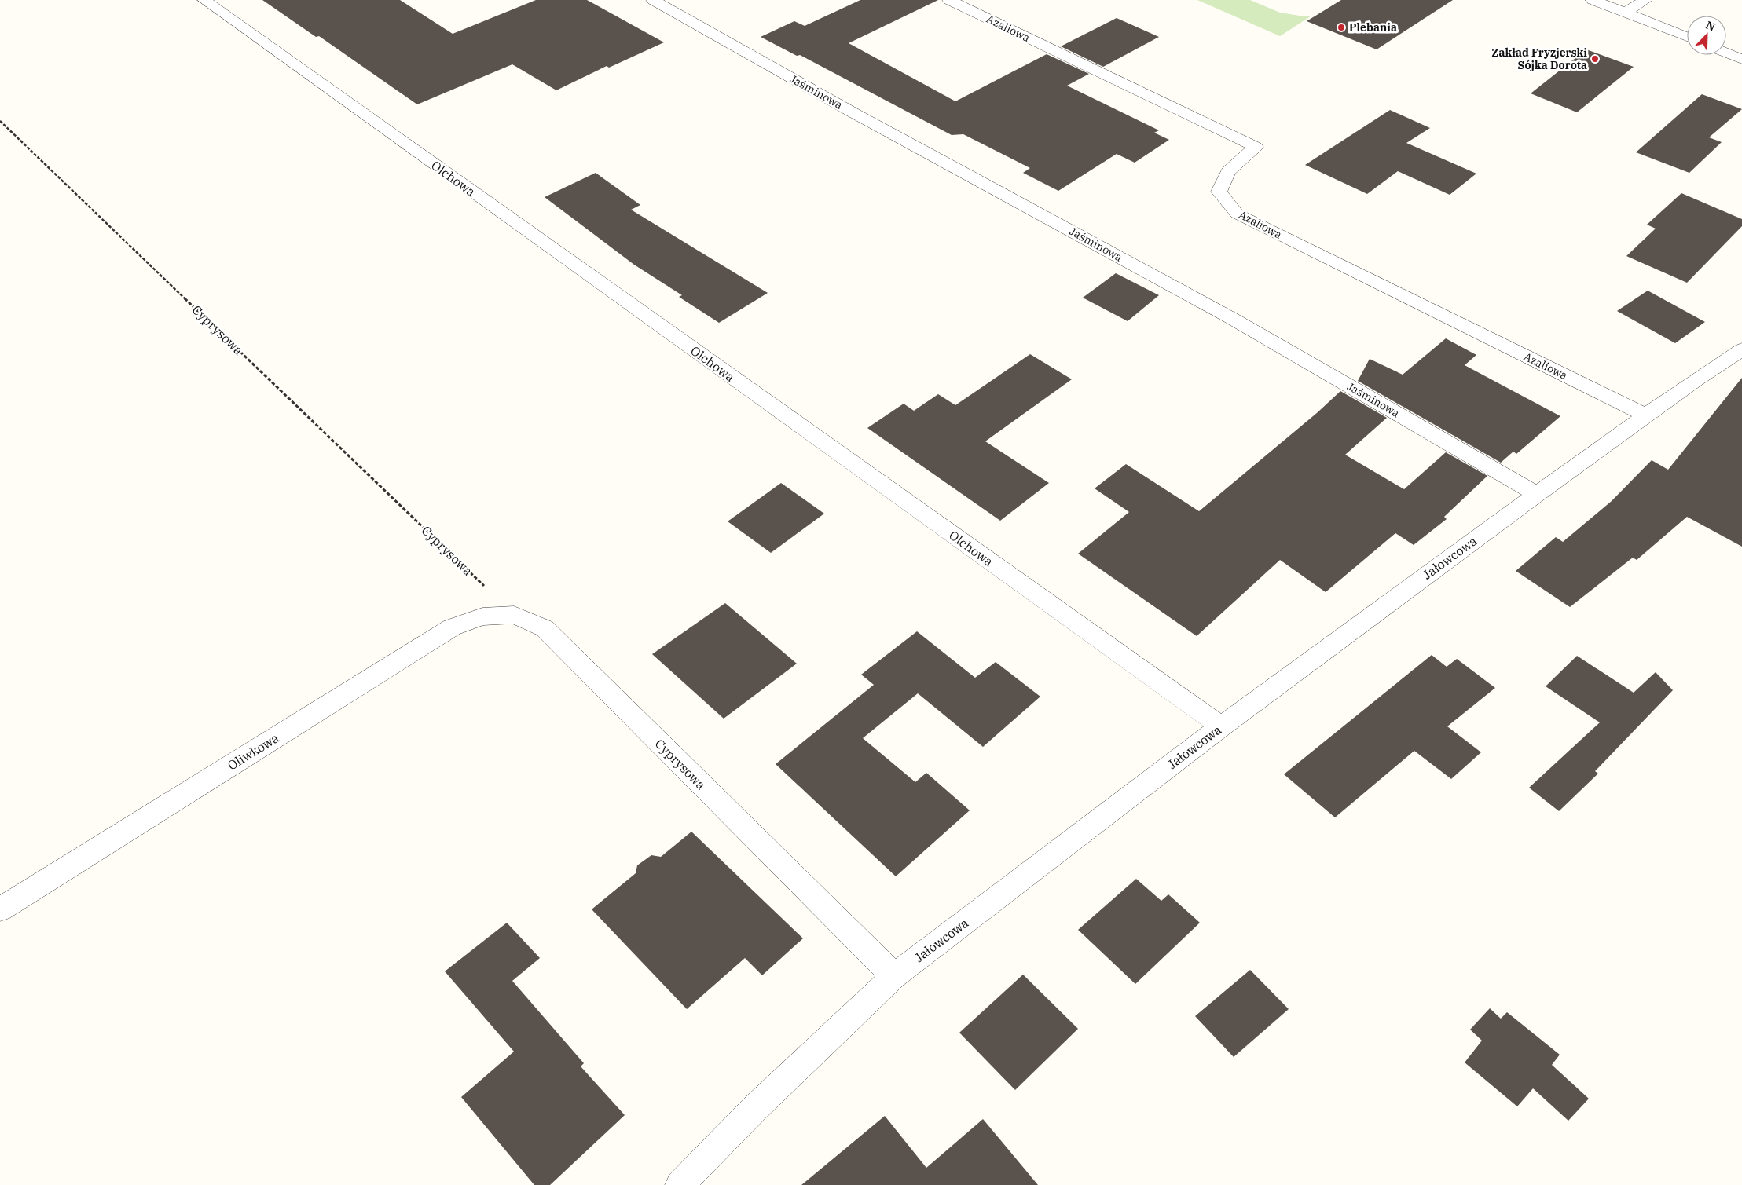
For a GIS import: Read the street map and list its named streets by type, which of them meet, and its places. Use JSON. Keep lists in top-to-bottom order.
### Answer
{
  "streets": {
    "street": [
      "Azaliowa",
      "Jaśminowa",
      "Olchowa",
      "Cyprysowa",
      "Jałowcowa",
      "Oliwkowa"
    ]
  },
  "crossings": [
    ["Azaliowa", "Jałowcowa"],
    ["Jaśminowa", "Jałowcowa"],
    ["Olchowa", "Jałowcowa"],
    ["Cyprysowa", "Jałowcowa"],
    ["Cyprysowa", "Oliwkowa"]
  ],
  "places": ["Plebania", "Zakład Fryzjerski Sójka Dorota"],
  "north": "top right"
}
